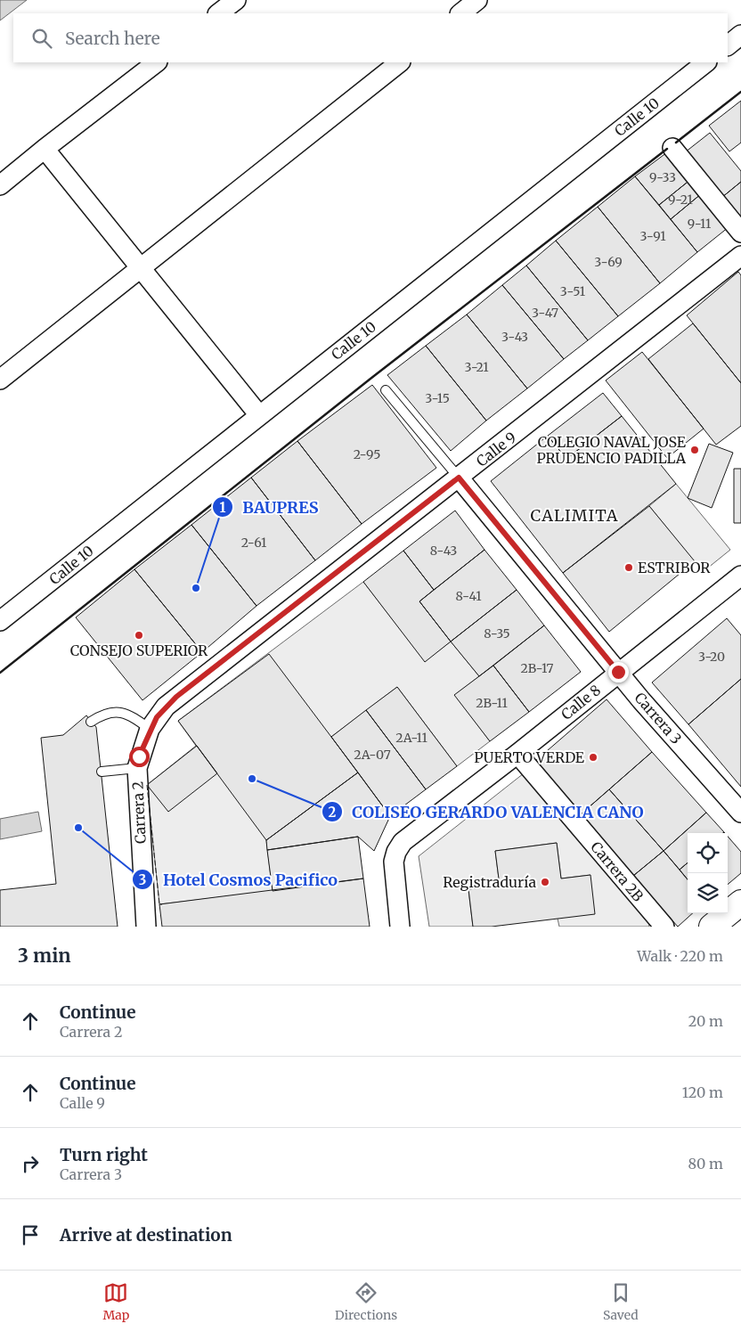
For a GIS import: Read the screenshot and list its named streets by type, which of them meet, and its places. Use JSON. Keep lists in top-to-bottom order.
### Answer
{
  "streets": {
    "street": [
      "Calle 10",
      "Calle 9",
      "Calle 8",
      "Carrera 3",
      "Carrera 2",
      "Carrera 2B"
    ]
  },
  "crossings": [
    ["Calle 9", "Carrera 3"],
    ["Calle 9", "Carrera 2"],
    ["Calle 8", "Carrera 3"],
    ["Calle 8", "Carrera 2B"]
  ],
  "districts": ["CALIMITA"],
  "places": [
    "COLEGIO NAVAL JOSE PRUDENCIO PADILLA",
    "ESTRIBOR",
    "BAUPRES",
    "CONSEJO SUPERIOR",
    "PUERTO VERDE",
    "COLISEO GERARDO VALENCIA CANO",
    "Hotel Cosmos Pacifico",
    "Registraduría"
  ],
  "house_numbers": [
    "9-33",
    "9-21",
    "9-11",
    "3-91",
    "3-69",
    "3-51",
    "3-47",
    "3-43",
    "3-21",
    "3-15",
    "2-95",
    "2-61",
    "8-43",
    "8-41",
    "8-35",
    "3-20",
    "2B-17",
    "2B-11",
    "2A-11",
    "2A-07"
  ],
  "page": {
    "search": "Search here",
    "heading": ["3 min", "Walk · 220 m"],
    "list": [
      ["Continue", "Carrera 2", "20 m"],
      ["Continue", "Calle 9", "120 m"],
      ["Turn right", "Carrera 3", "80 m"],
      "Arrive at destination"
    ],
    "nav": ["Map", "Directions", "Saved"]
  }
}
